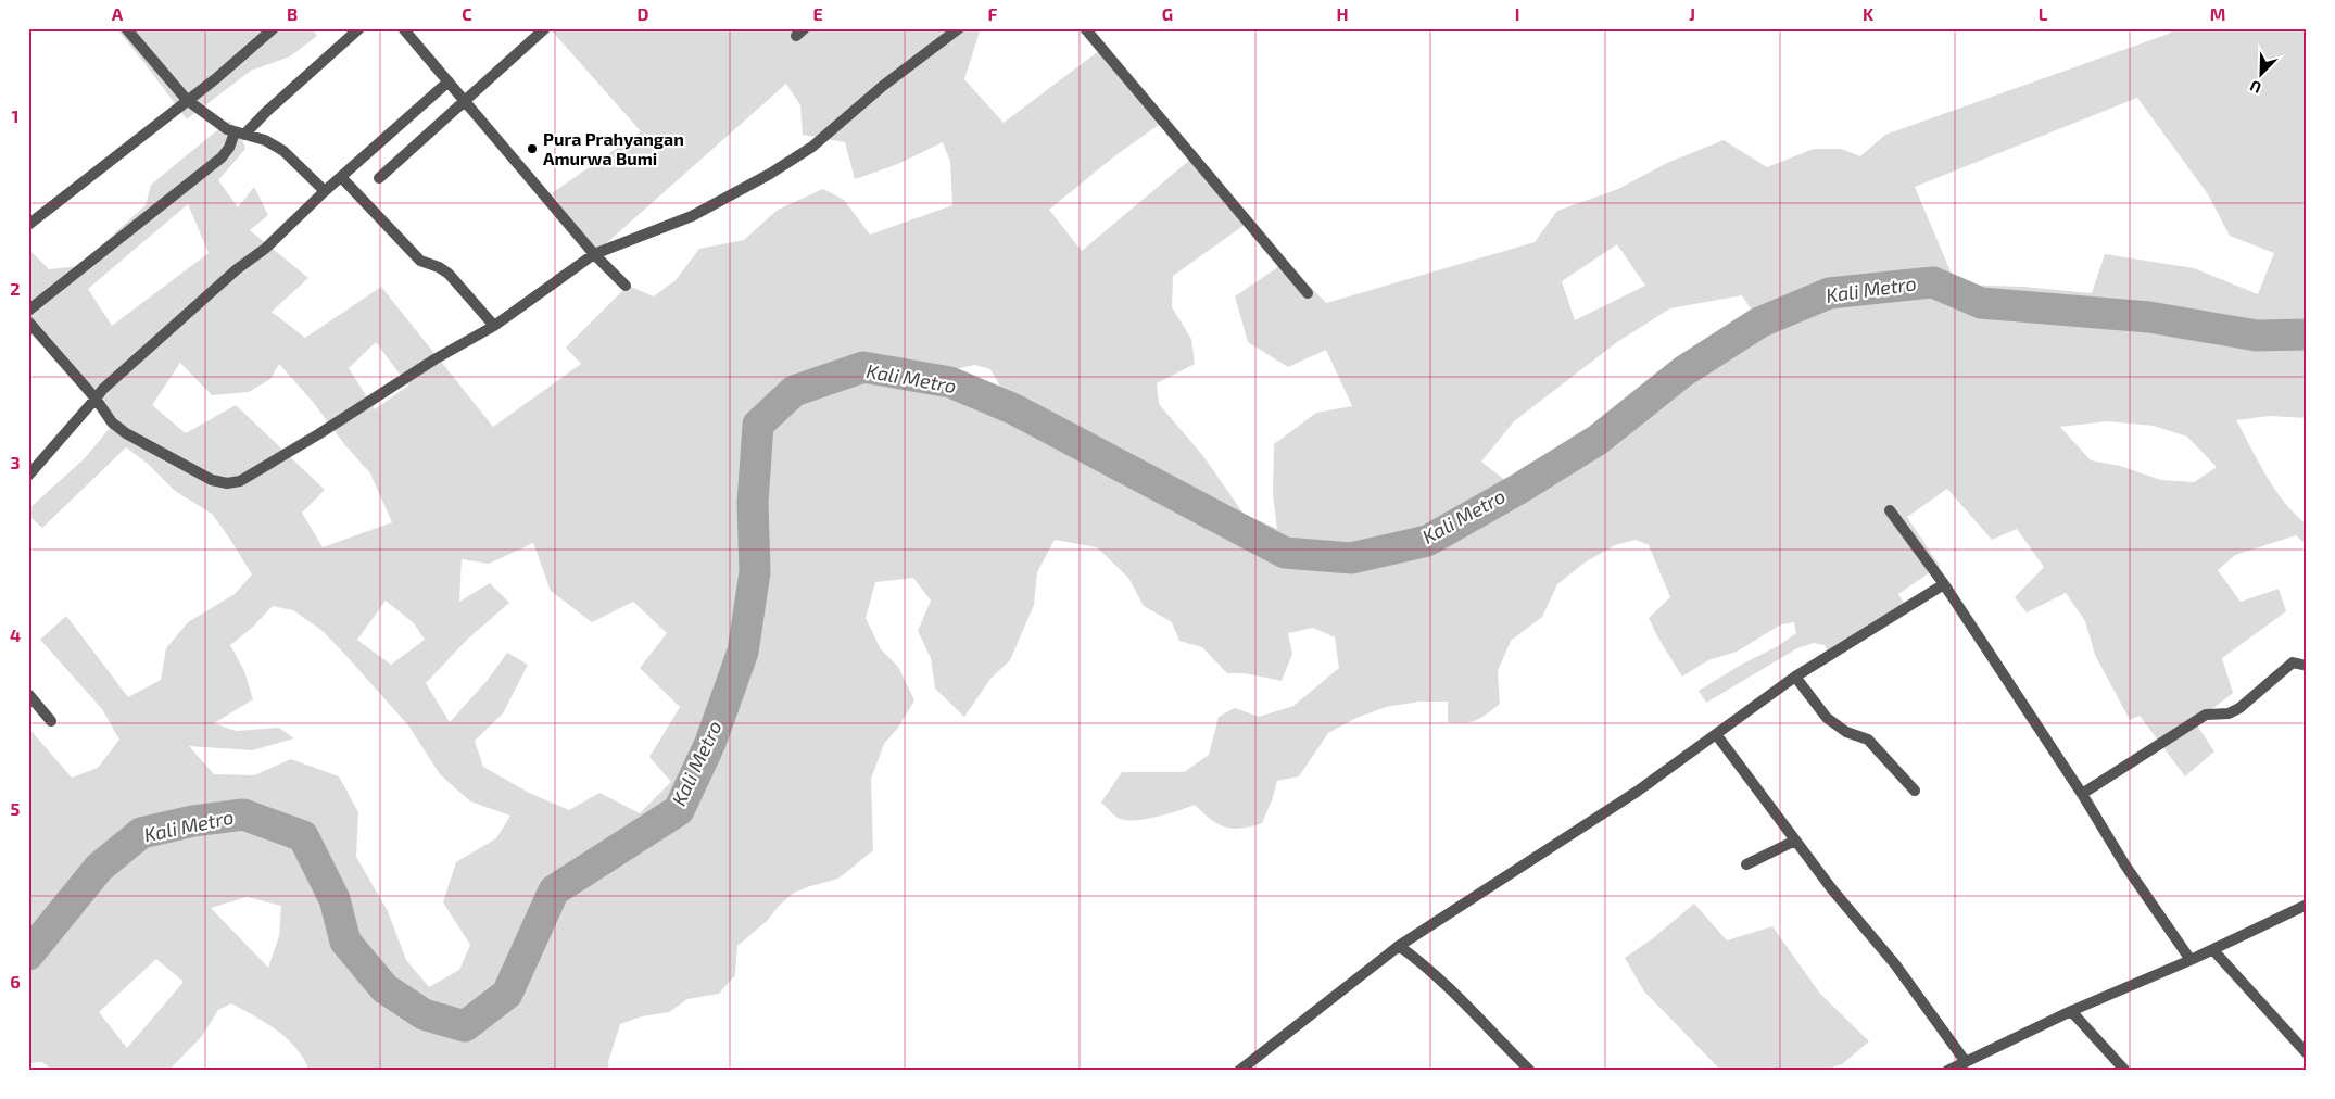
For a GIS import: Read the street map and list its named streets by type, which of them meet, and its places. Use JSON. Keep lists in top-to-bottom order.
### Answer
{
  "water": ["Kali Metro"],
  "places": ["Pura Prahyangan Amurwa Bumi"],
  "north": "bottom left",
  "grid": {
    "columns": [
      "A",
      "B",
      "C",
      "D",
      "E",
      "F",
      "G",
      "H",
      "I",
      "J",
      "K",
      "L",
      "M"
    ],
    "rows": [
      "1",
      "2",
      "3",
      "4",
      "5",
      "6"
    ]
  }
}
